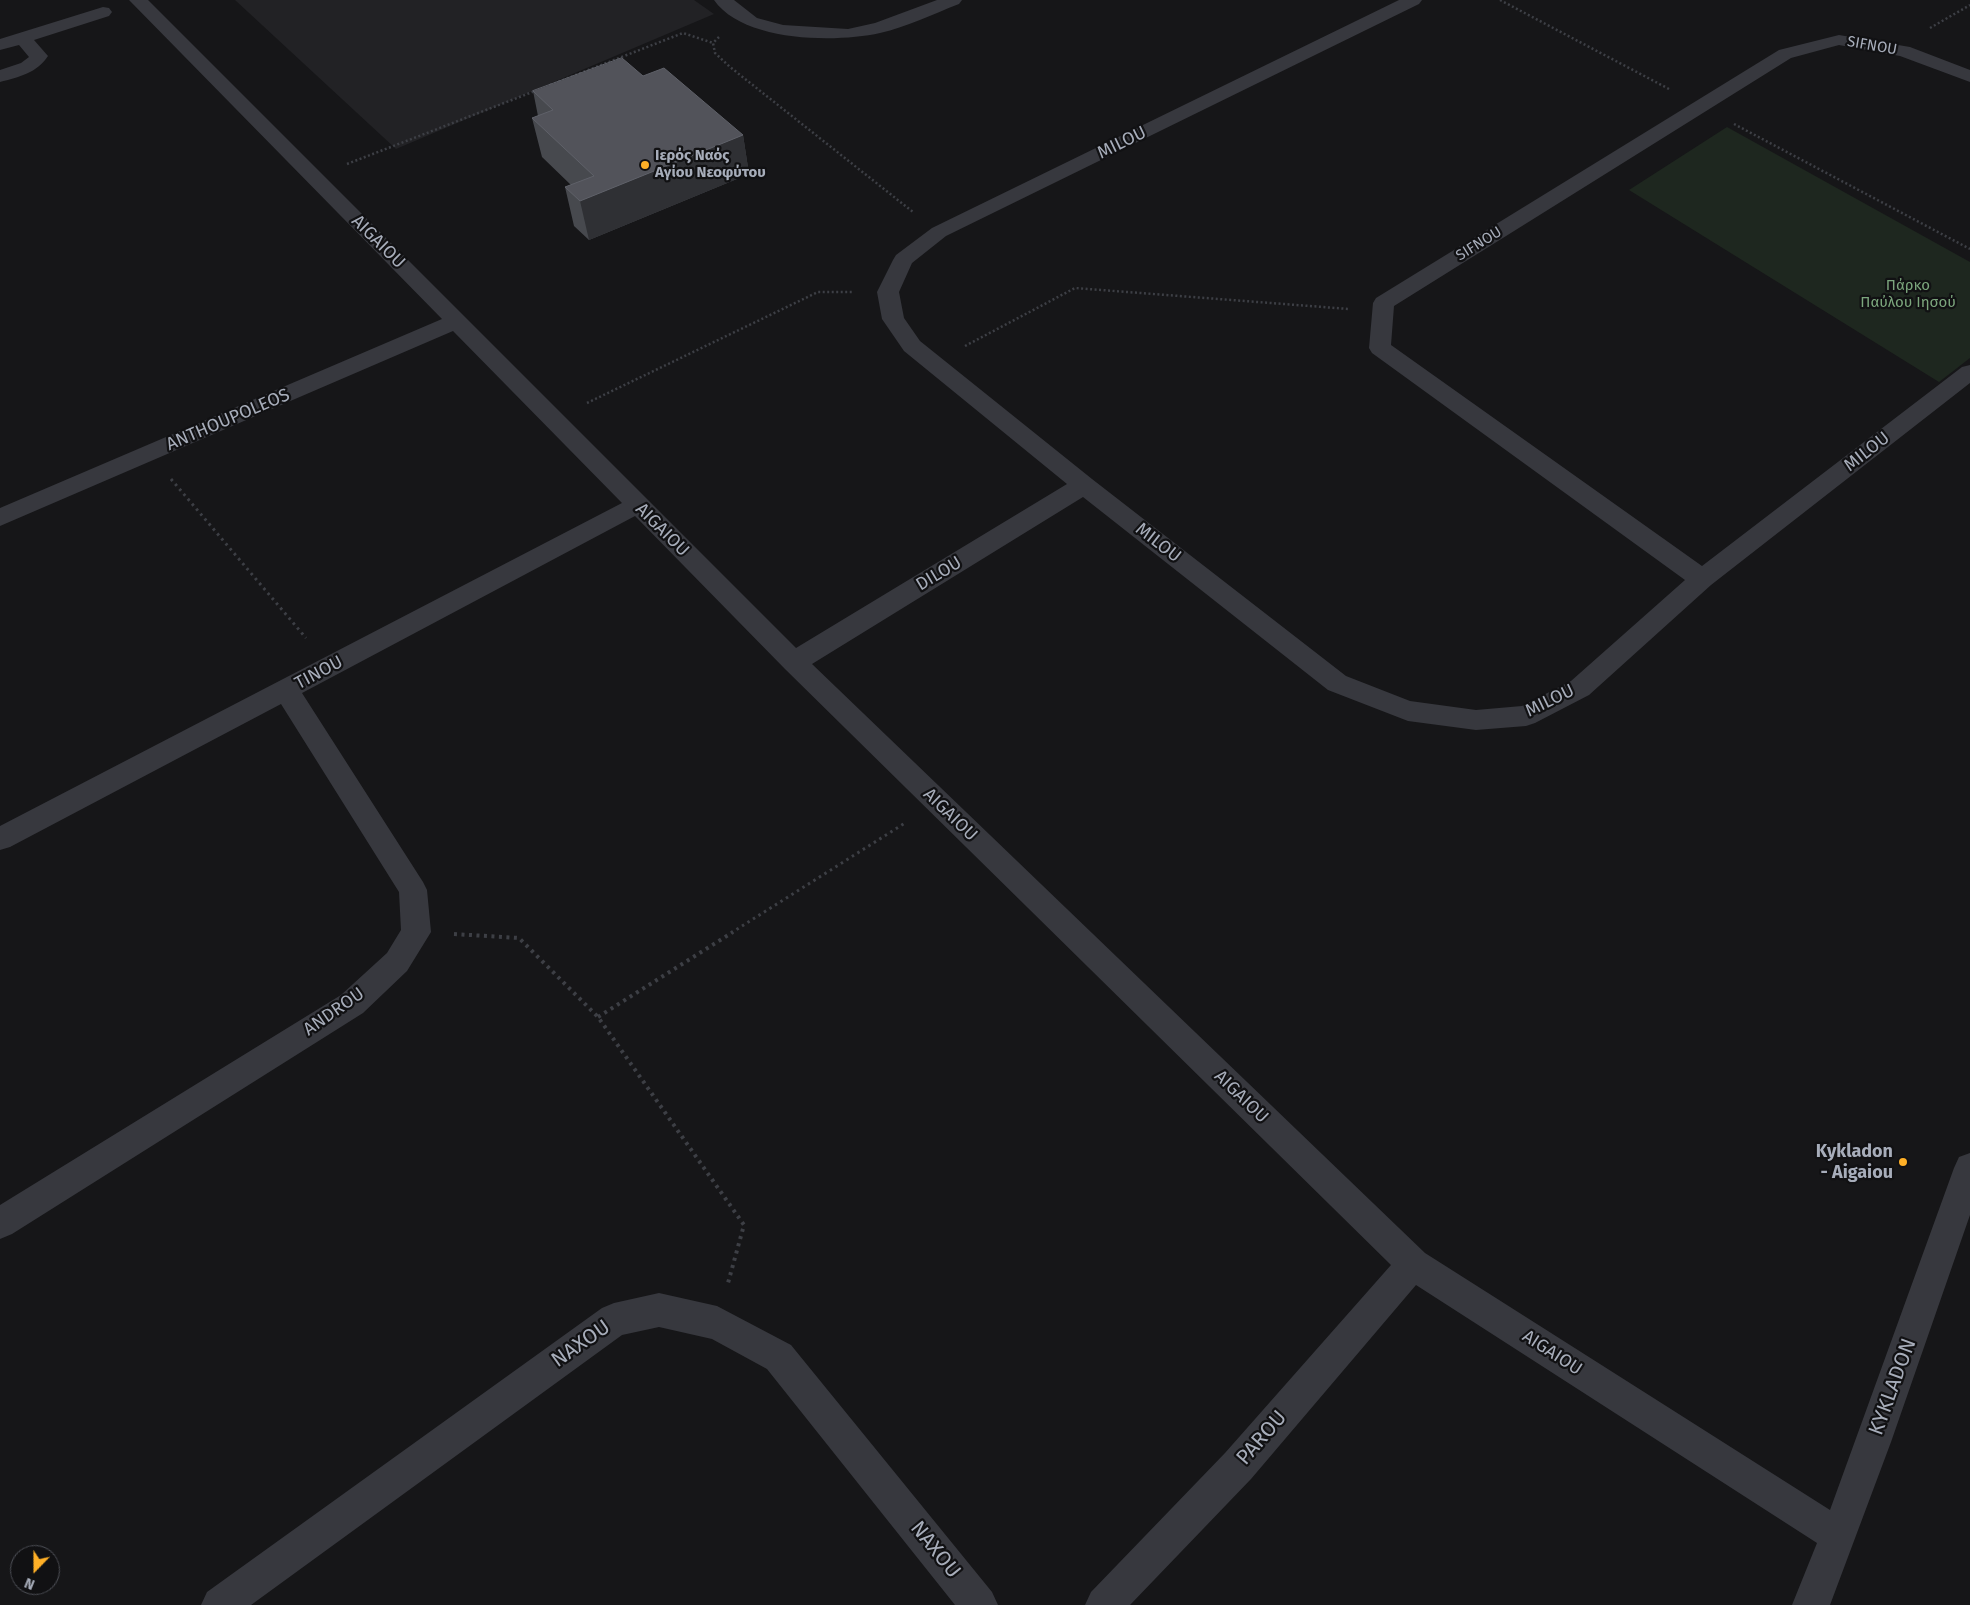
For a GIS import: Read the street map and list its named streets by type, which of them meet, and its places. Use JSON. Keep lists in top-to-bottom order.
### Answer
{
  "streets": {
    "street": [
      "SIFNOU",
      "MILOU",
      "AIGAIOU",
      "ANTHOUPOLEOS",
      "DILOU",
      "TINOU",
      "ANDROU",
      "NAXOU",
      "KYKLADON",
      "PAROU"
    ]
  },
  "crossings": [
    ["MILOU", "DILOU"],
    ["AIGAIOU", "ANTHOUPOLEOS"],
    ["AIGAIOU", "DILOU"],
    ["AIGAIOU", "TINOU"],
    ["AIGAIOU", "KYKLADON"],
    ["AIGAIOU", "PAROU"]
  ],
  "parks": ["Πἀρκο Παὐλου Ιησού"],
  "places": ["Ιερός Ναός Αγίου Νεοφύτου", "Kykladon - Aigaiou"],
  "north": "bottom"
}
